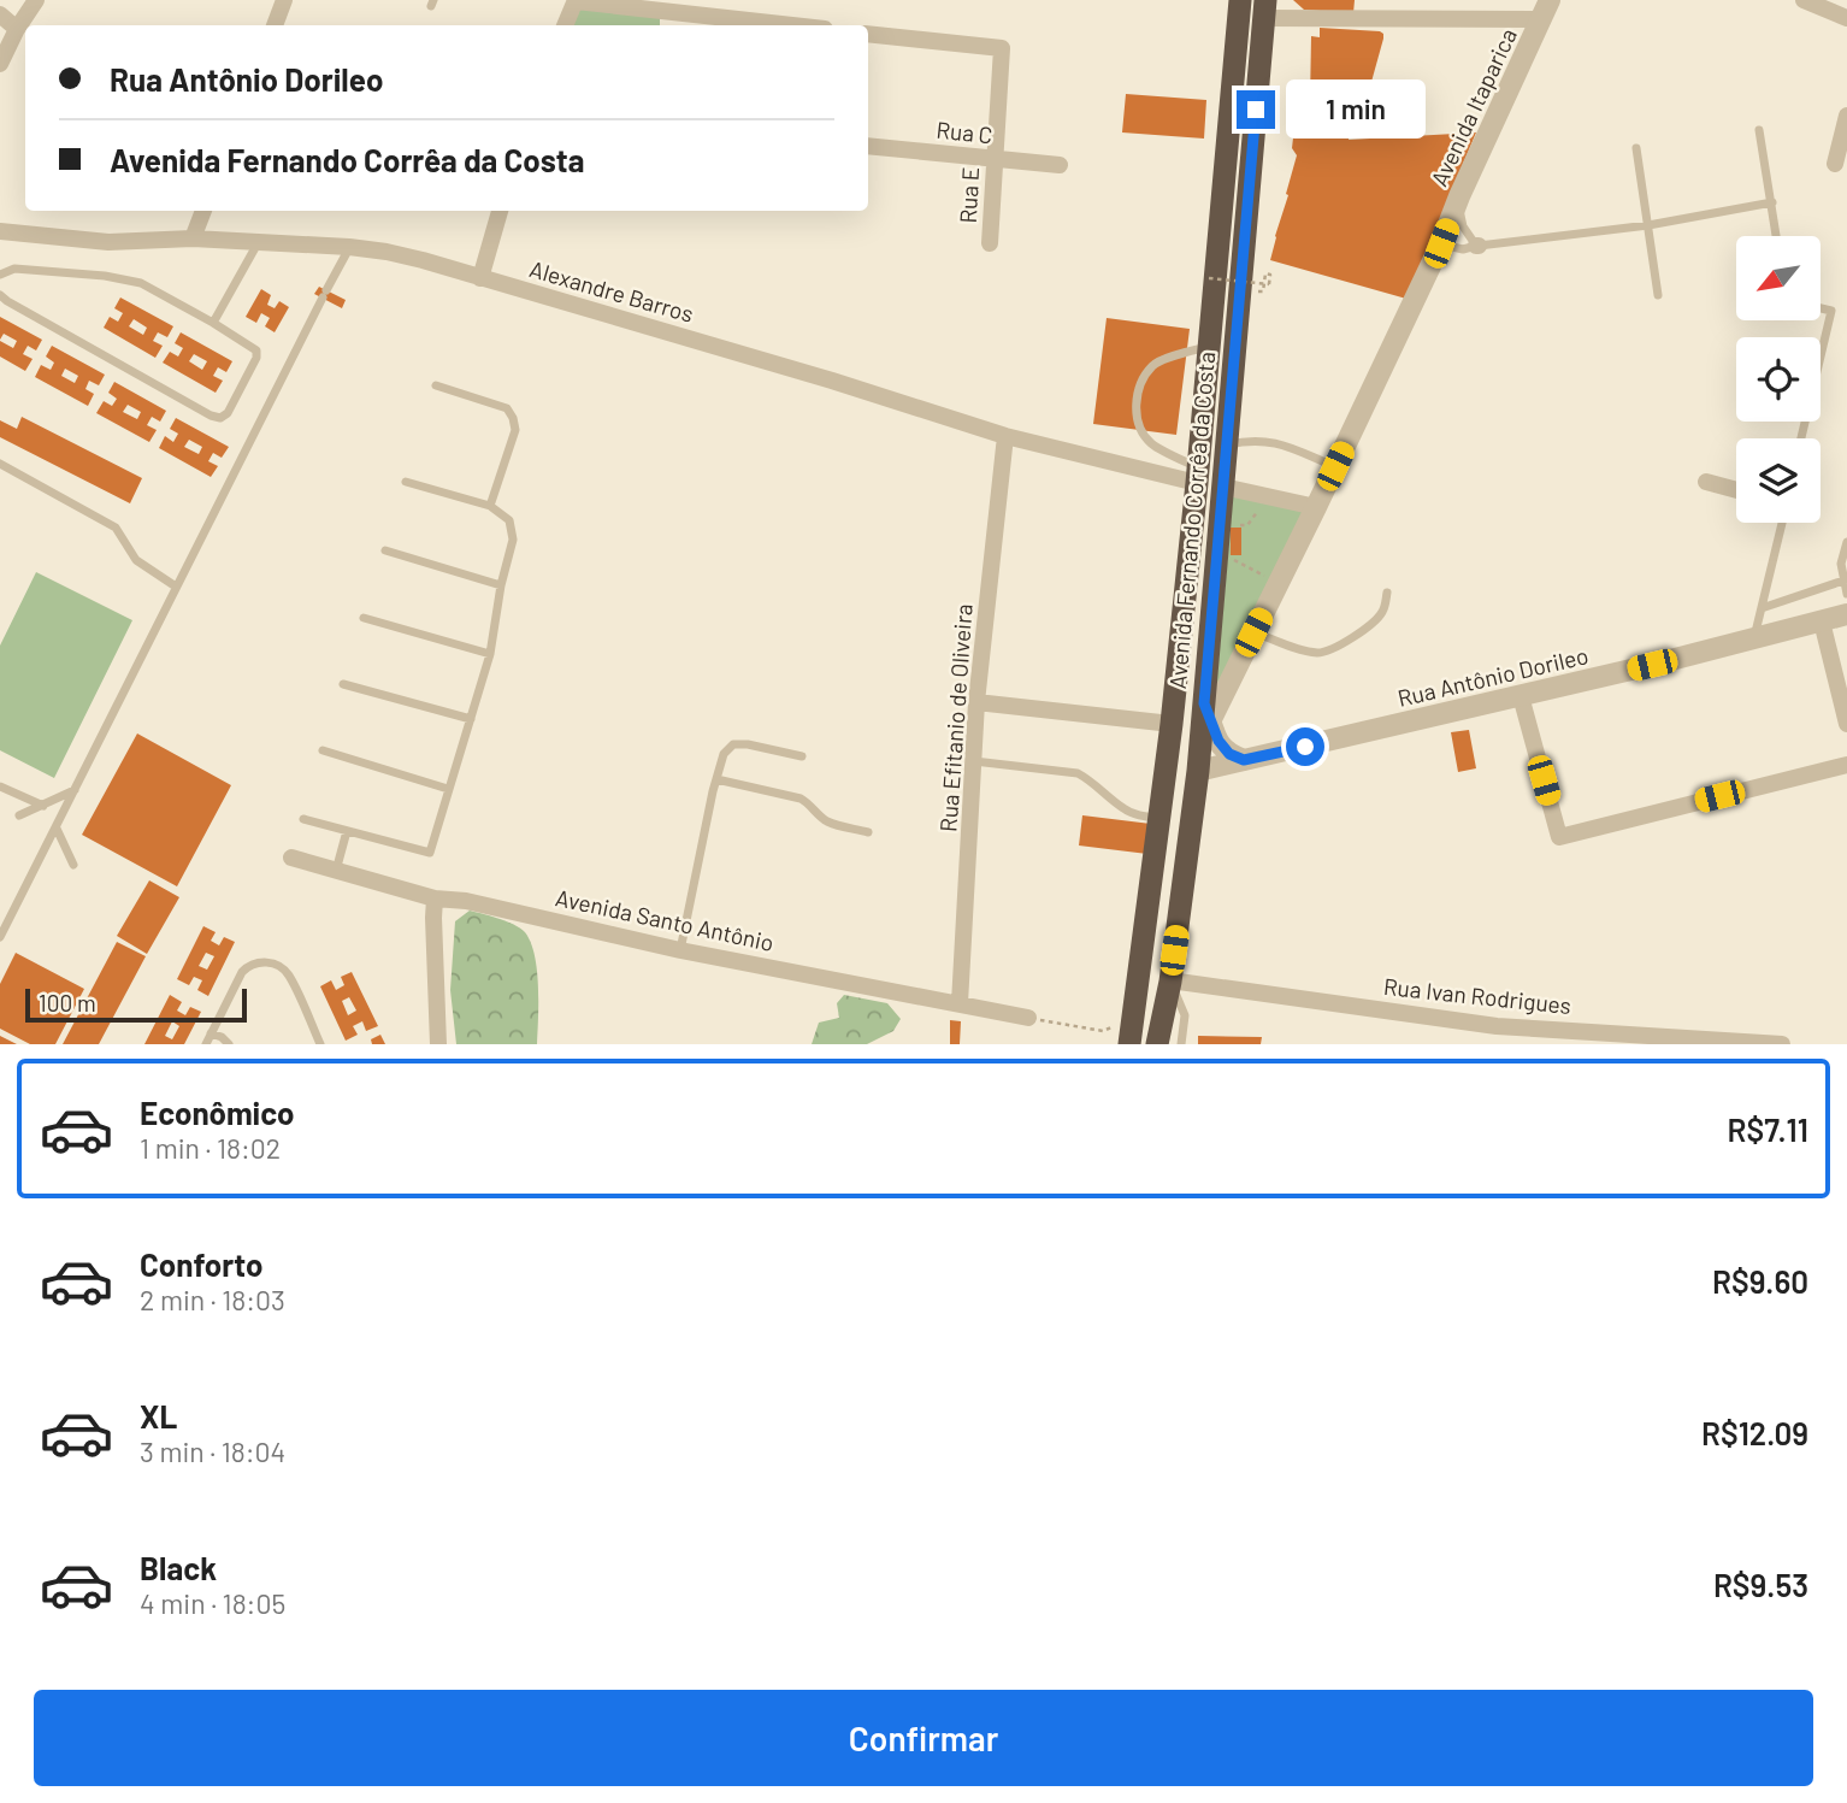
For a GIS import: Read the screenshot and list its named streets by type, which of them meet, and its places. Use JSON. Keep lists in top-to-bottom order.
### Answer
{
  "streets": {
    "highway": ["Avenida Fernando Corrêa da Costa"],
    "street": [
      "Avenida Itaparica",
      "Rua C",
      "Rua E",
      "Alexandre Barros",
      "Rua Antônio Dorileo",
      "Rua Efitanio de Oliveira",
      "Avenida Santo Antônio",
      "Rua Ivan Rodrigues"
    ]
  },
  "crossings": [
    ["Avenida Itaparica", "Avenida Fernando Corrêa da Costa"],
    ["Rua C", "Rua E"],
    ["Alexandre Barros", "Avenida Fernando Corrêa da Costa"],
    ["Alexandre Barros", "Rua Efitanio de Oliveira"],
    ["Avenida Fernando Corrêa da Costa", "Rua Antônio Dorileo"],
    ["Avenida Fernando Corrêa da Costa", "Rua Ivan Rodrigues"],
    ["Rua Efitanio de Oliveira", "Avenida Santo Antônio"]
  ],
  "scale_bar": "100 m",
  "north": "bottom left",
  "page": {
    "banner": ["Rua Antônio Dorileo", "Avenida Fernando Corrêa da Costa"],
    "bubble": "1 min",
    "scale": "100 m",
    "list": [
      {
        "name": "Econômico",
        "note": "1 min · 18:02",
        "value": "R$7.11"
      },
      {
        "name": "Conforto",
        "note": "2 min · 18:03",
        "value": "R$9.60"
      },
      {
        "name": "XL",
        "note": "3 min · 18:04",
        "value": "R$12.09"
      },
      {
        "name": "Black",
        "note": "4 min · 18:05",
        "value": "R$9.53"
      }
    ],
    "buttons": "Confirmar"
  }
}
